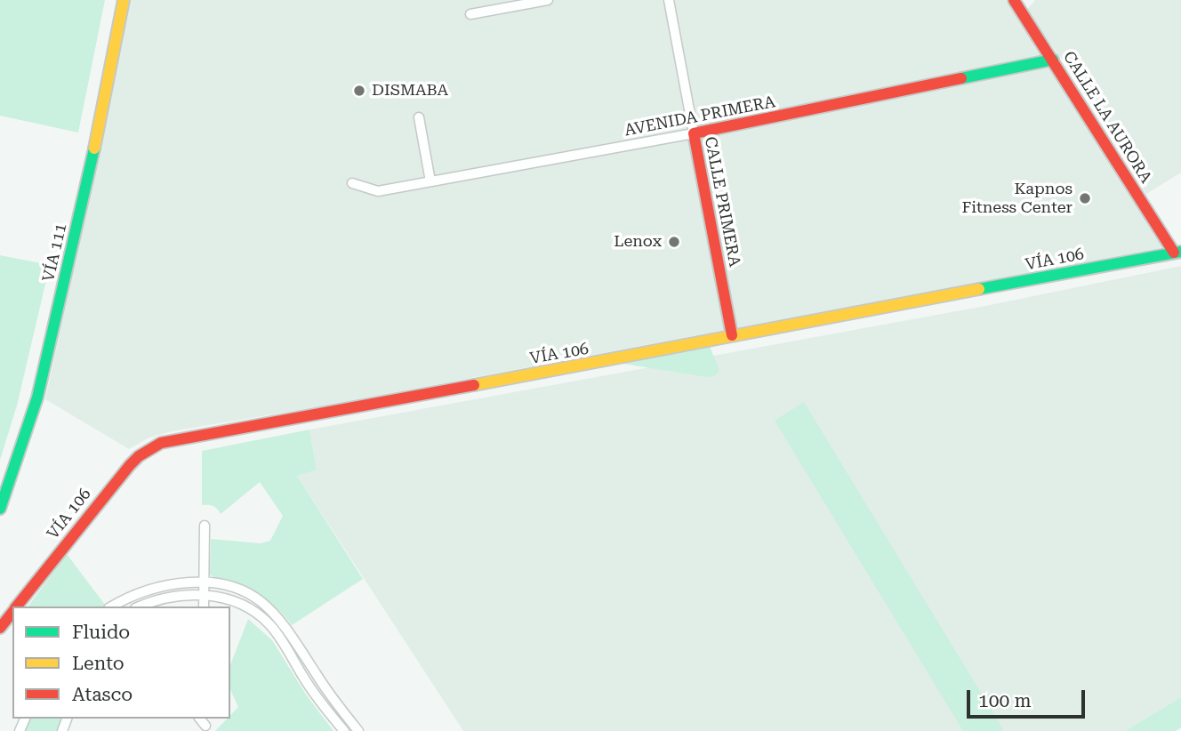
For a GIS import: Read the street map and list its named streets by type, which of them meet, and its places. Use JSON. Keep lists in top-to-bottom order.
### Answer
{
  "streets": {
    "main road": [
      "AVENIDA PRIMERA",
      "CALLE LA AURORA",
      "CALLE PRIMERA",
      "VÍA 111",
      "VÍA 106"
    ]
  },
  "crossings": [
    ["AVENIDA PRIMERA", "CALLE LA AURORA"],
    ["AVENIDA PRIMERA", "CALLE PRIMERA"],
    ["CALLE LA AURORA", "VÍA 106"],
    ["CALLE PRIMERA", "VÍA 106"]
  ],
  "places": ["DISMABA", "Kapnos Fitness Center", "Lenox"],
  "legend": ["Fluido", "Lento", "Atasco"],
  "scale_bar": "100 m"
}
